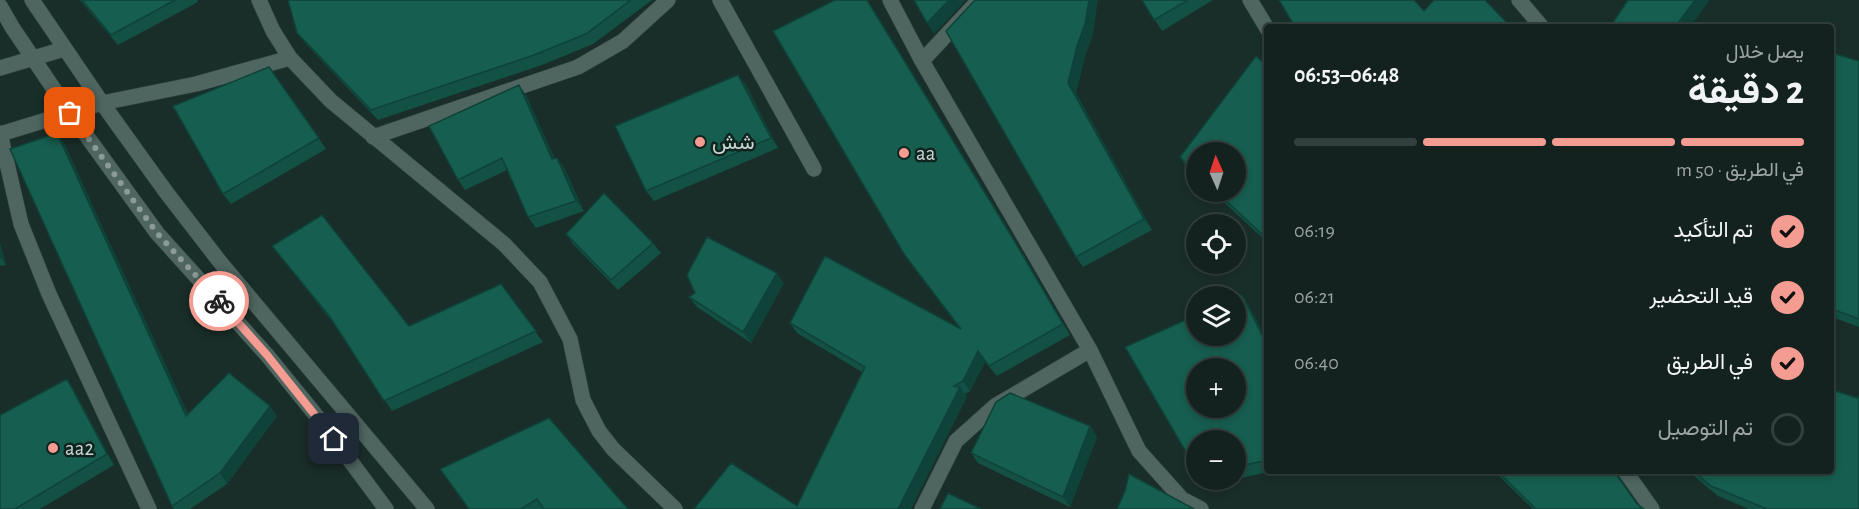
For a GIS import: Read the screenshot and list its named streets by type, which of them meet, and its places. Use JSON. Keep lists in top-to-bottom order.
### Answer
{
  "places": ["شش", "aa", "aa2"],
  "north": "top",
  "page": {
    "heading": ["2 دقيقة", "يصل خلال", "06:48–06:53"],
    "bar": "في الطريق · 50 m",
    "map_buttons": ["+", "−"],
    "list": [
      ["تم التأكيد", "06:19"],
      ["قيد التحضير", "06:21"],
      ["في الطريق", "06:40"],
      "تم التوصيل"
    ]
  }
}
